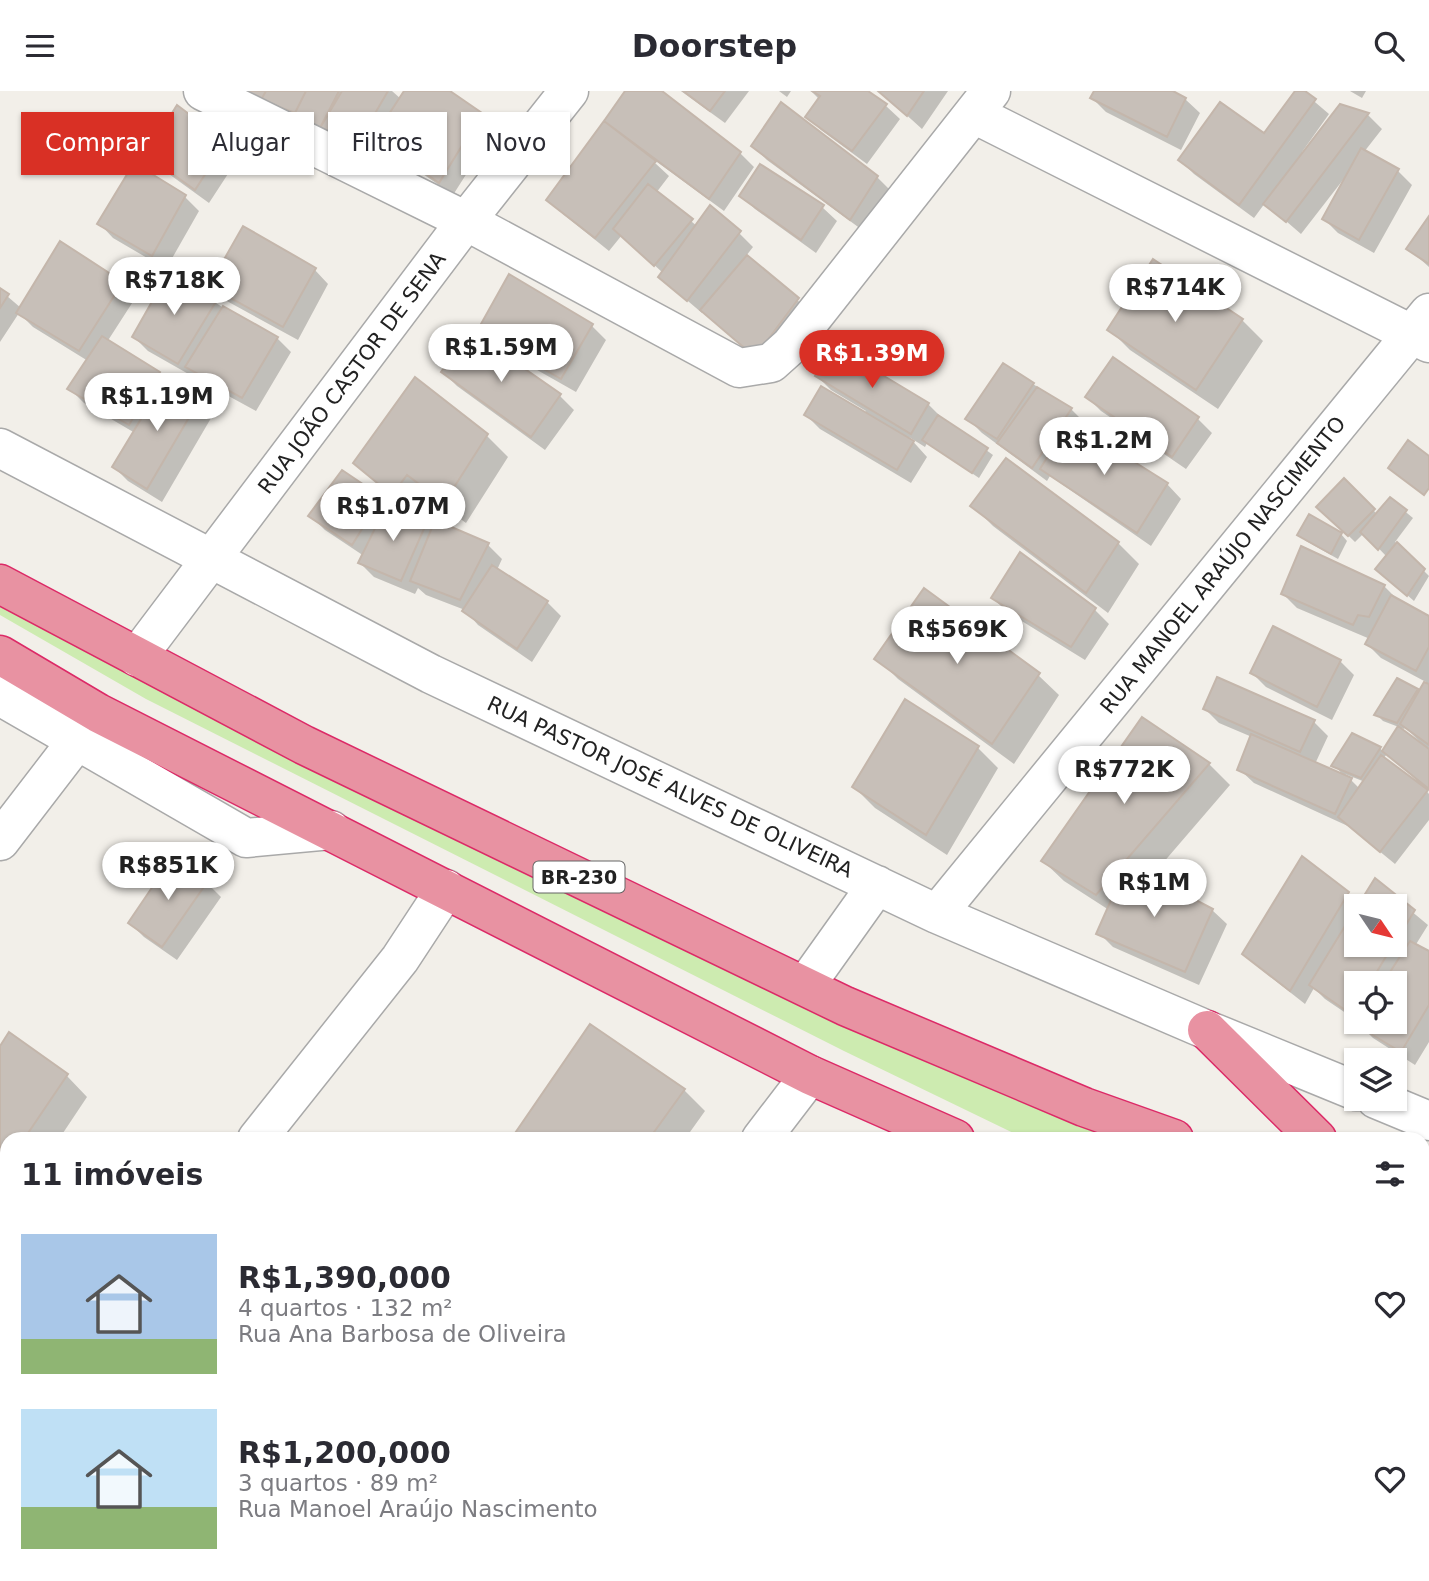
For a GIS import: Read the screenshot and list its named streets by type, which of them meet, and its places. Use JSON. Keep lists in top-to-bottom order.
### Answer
{
  "streets": {
    "highway": ["BR-230"],
    "street": ["RUA JOÃO CASTOR DE SENA", "RUA MANOEL ARAÚJO NASCIMENTO", "RUA PASTOR JOSÉ ALVES DE OLIVEIRA"]
  },
  "crossings": [
    ["RUA JOÃO CASTOR DE SENA", "RUA PASTOR JOSÉ ALVES DE OLIVEIRA"],
    ["RUA JOÃO CASTOR DE SENA", "BR-230"],
    ["RUA MANOEL ARAÚJO NASCIMENTO", "RUA PASTOR JOSÉ ALVES DE OLIVEIRA"]
  ],
  "north": "bottom right",
  "page": {
    "header": "Doorstep",
    "chip": [
      "Comprar",
      "Alugar",
      "Filtros",
      "Novo"
    ],
    "price": [
      "R$718K",
      "R$714K",
      "R$1.59M",
      "R$1.39M",
      "R$1.19M",
      "R$1.2M",
      "R$1.07M",
      "R$569K",
      "R$772K",
      "R$851K",
      "R$1M"
    ],
    "heading": "11 imóveis",
    "list": [
      {
        "name": "R$1,390,000",
        "note": "4 quartos · 132 m² · Rua Ana Barbosa de Oliveira"
      },
      {
        "name": "R$1,200,000",
        "note": "3 quartos · 89 m² · Rua Manoel Araújo Nascimento"
      }
    ]
  }
}
